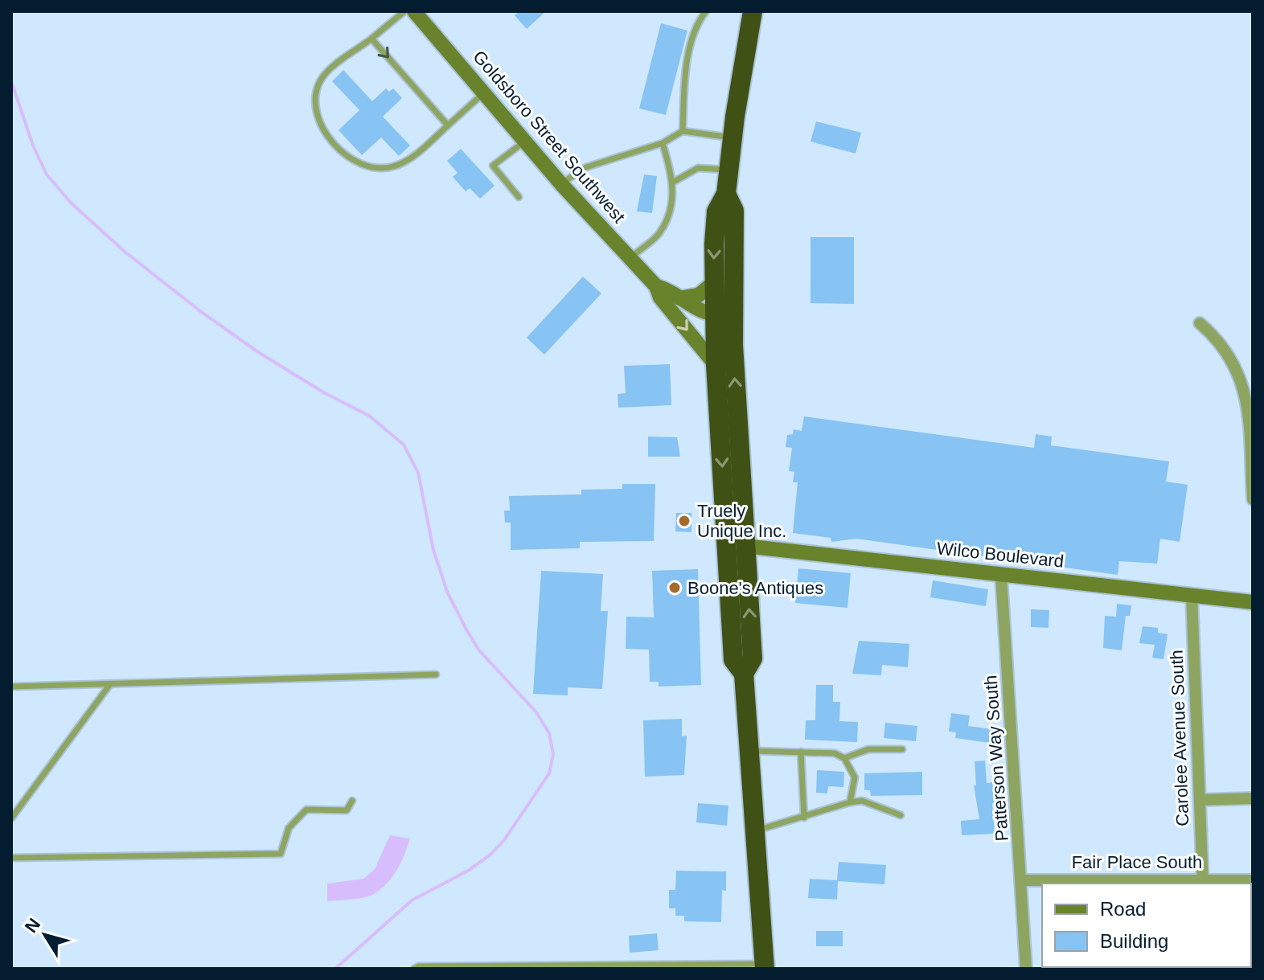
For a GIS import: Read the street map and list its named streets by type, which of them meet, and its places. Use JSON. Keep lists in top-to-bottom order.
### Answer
{
  "streets": {
    "street": [
      "Goldsboro Street Southwest",
      "Wilco Boulevard",
      "Carolee Avenue South",
      "Patterson Way South",
      "Fair Place South"
    ]
  },
  "crossings": [
    ["Wilco Boulevard", "Carolee Avenue South"],
    ["Wilco Boulevard", "Patterson Way South"],
    ["Carolee Avenue South", "Fair Place South"],
    ["Patterson Way South", "Fair Place South"]
  ],
  "places": ["Truely Unique Inc.", "Boone's Antiques"],
  "legend": ["Road", "Building"],
  "north": "top left"
}
